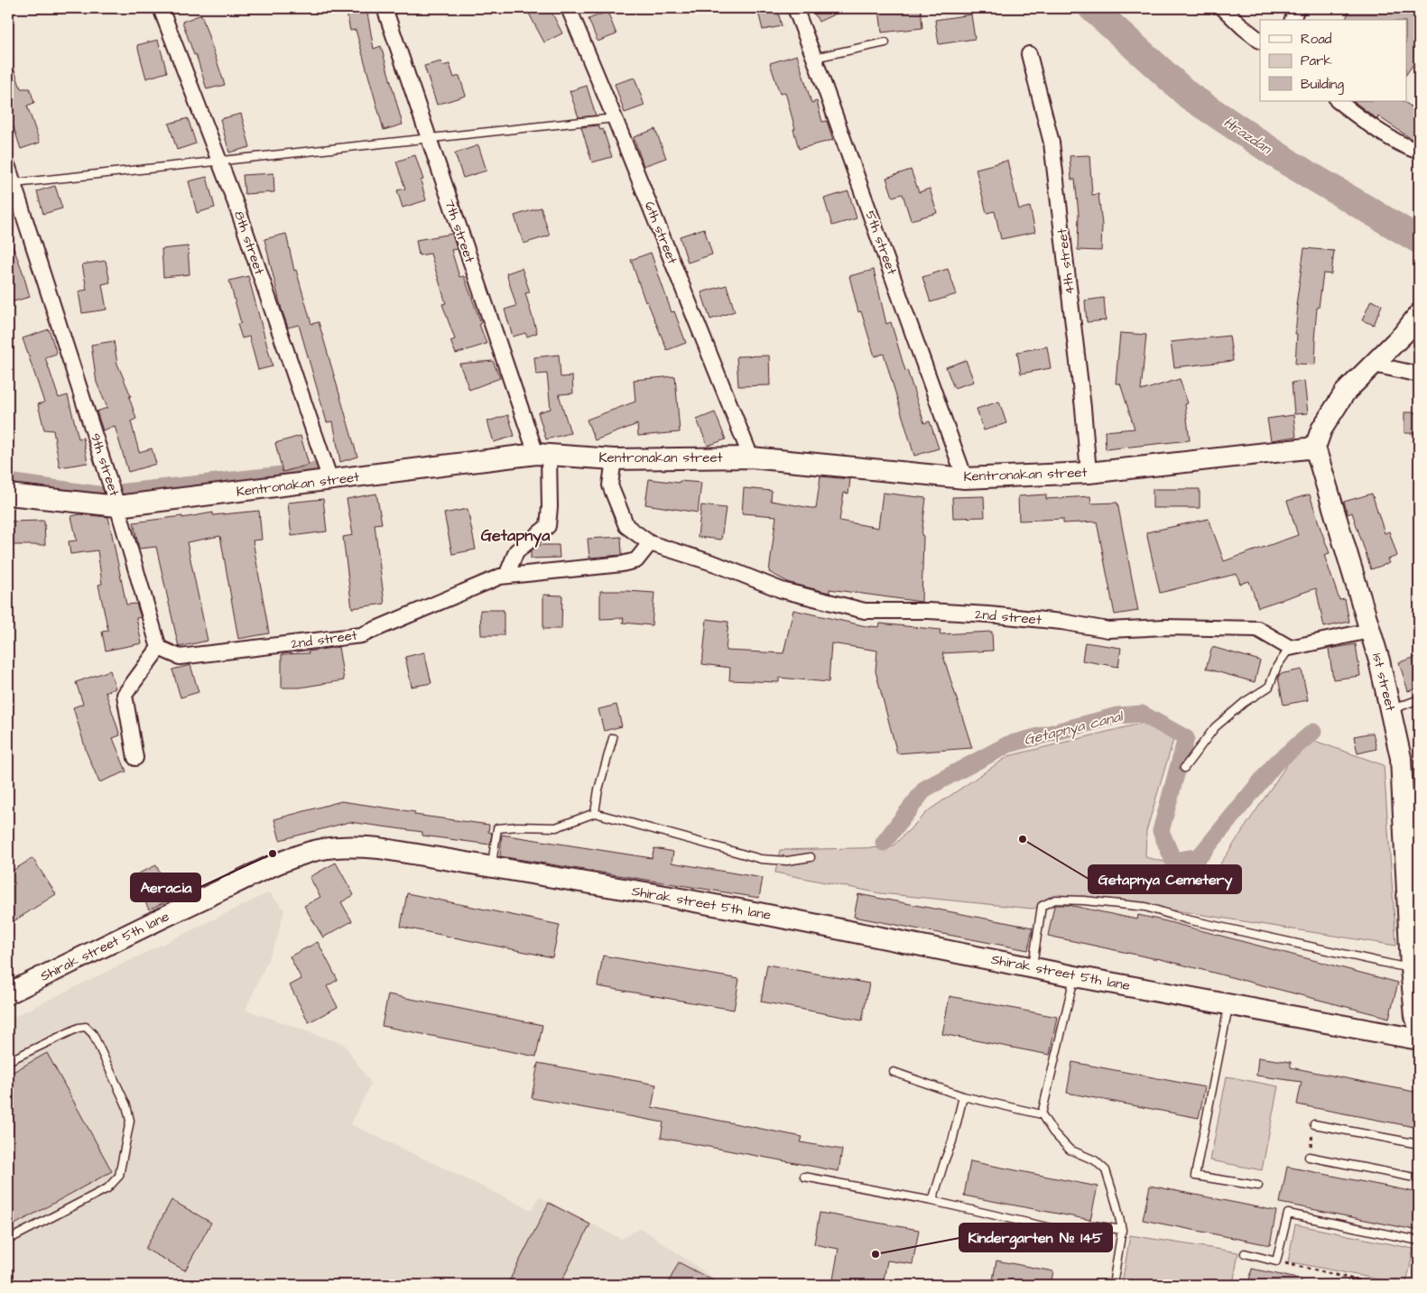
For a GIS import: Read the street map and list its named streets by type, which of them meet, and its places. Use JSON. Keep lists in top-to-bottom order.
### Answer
{
  "streets": {
    "main road": ["Kentronakan street", "1st street", "Shirak street 5th lane"],
    "street": [
      "7th street",
      "6th street",
      "8th street",
      "5th street",
      "4th street",
      "9th street",
      "2nd street"
    ]
  },
  "crossings": [
    ["7th street", "Kentronakan street"],
    ["6th street", "Kentronakan street"],
    ["8th street", "Kentronakan street"],
    ["5th street", "Kentronakan street"],
    ["4th street", "Kentronakan street"],
    ["Kentronakan street", "9th street"],
    ["Kentronakan street", "2nd street"],
    ["Kentronakan street", "1st street"],
    ["9th street", "2nd street"]
  ],
  "districts": ["Getapnya"],
  "water": ["Hrazdan", "Getapnya canal"],
  "places": ["Getapnya Cemetery", "Aeracia", "Kindergarten № 145"],
  "legend": ["Road", "Park", "Building"]
}
